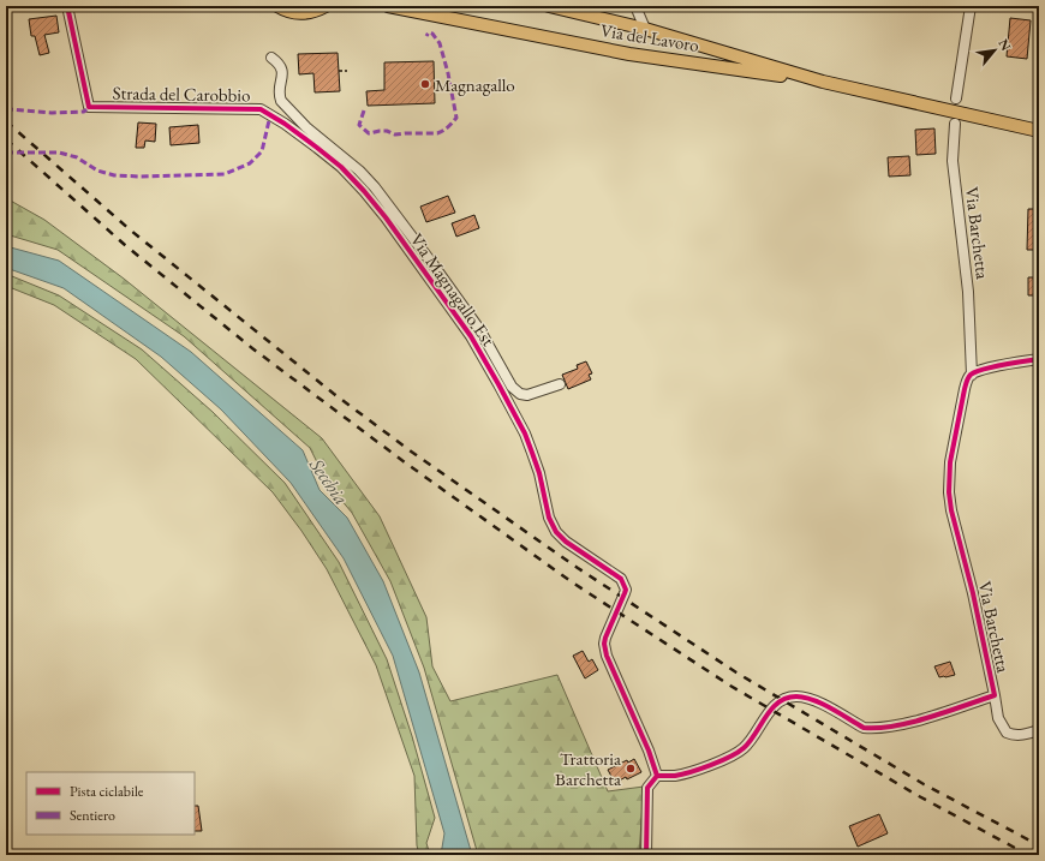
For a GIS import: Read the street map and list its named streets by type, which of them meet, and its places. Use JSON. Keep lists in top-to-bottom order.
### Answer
{
  "streets": {
    "main road": ["Via del Lavoro"],
    "street": ["Strada del Carobbio", "Via Barchetta", "Via Magnagallo Est"]
  },
  "crossings": [
    ["Strada del Carobbio", "Via Magnagallo Est"],
    ["Via Barchetta", "Via Magnagallo Est"]
  ],
  "water": ["Secchia"],
  "places": ["Magnagallo", "Trattoria Barchetta"],
  "legend": ["Pista ciclabile", "Sentiero"],
  "north": "top right"
}
